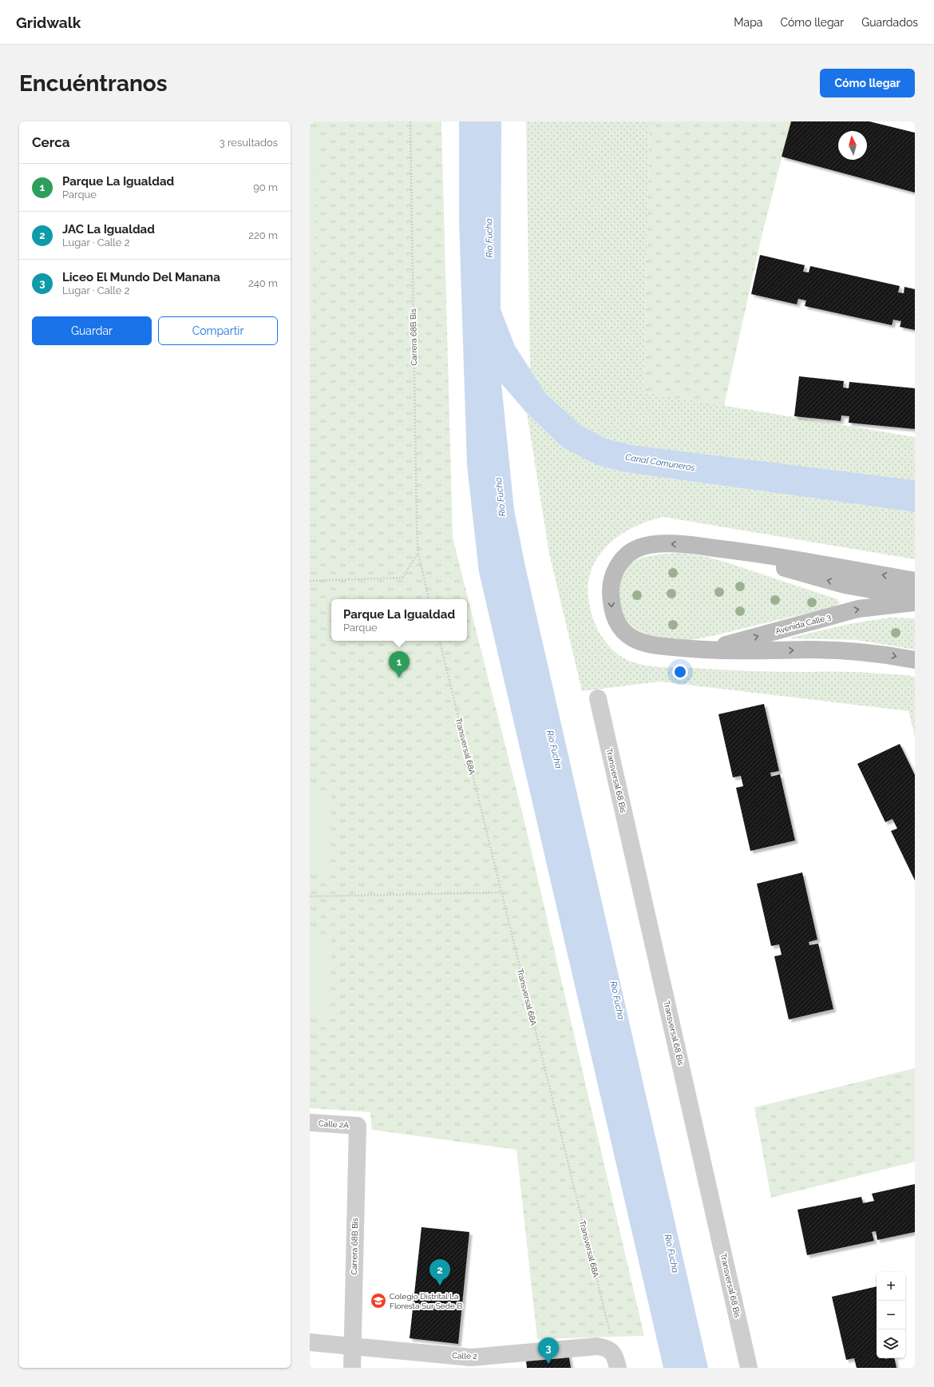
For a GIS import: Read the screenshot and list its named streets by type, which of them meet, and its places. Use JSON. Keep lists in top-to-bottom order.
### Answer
{
  "streets": {
    "main road": ["Avenida Calle 3"],
    "street": [
      "Carrera 68B Bis",
      "Transversal 68 Bis",
      "Calle 2A",
      "Calle 2"
    ],
    "path": ["Transversal 68A"]
  },
  "crossings": [
    ["Carrera 68B Bis", "Calle 2A"],
    ["Carrera 68B Bis", "Calle 2"],
    ["Transversal 68A", "Calle 2"]
  ],
  "water": ["Río Fucha", "Canal Comuneros"],
  "places": {
    "school or university": ["Colegio Distrital La Floresta Sur Sede B"]
  },
  "north": "top",
  "page": {
    "header": "Gridwalk",
    "nav": ["Mapa", "Cómo llegar", "Guardados"],
    "buttons": [
      "Cómo llegar",
      ["Guardar", "Compartir"]
    ],
    "title": "Encuéntranos",
    "heading": ["Cerca", "3 resultados"],
    "list": [
      {
        "mark": "1",
        "name": "Parque La Igualdad",
        "note": "Parque",
        "value": "90 m"
      },
      {
        "mark": "2",
        "name": "JAC La Igualdad",
        "note": "Lugar · Calle 2",
        "value": "220 m"
      },
      {
        "mark": "3",
        "name": "Liceo El Mundo Del Manana",
        "note": "Lugar · Calle 2",
        "value": "240 m"
      }
    ],
    "popup": ["Parque La Igualdad", "Parque"],
    "pins": ["1", "2", "3"],
    "map_buttons": ["+", "−"]
  }
}
